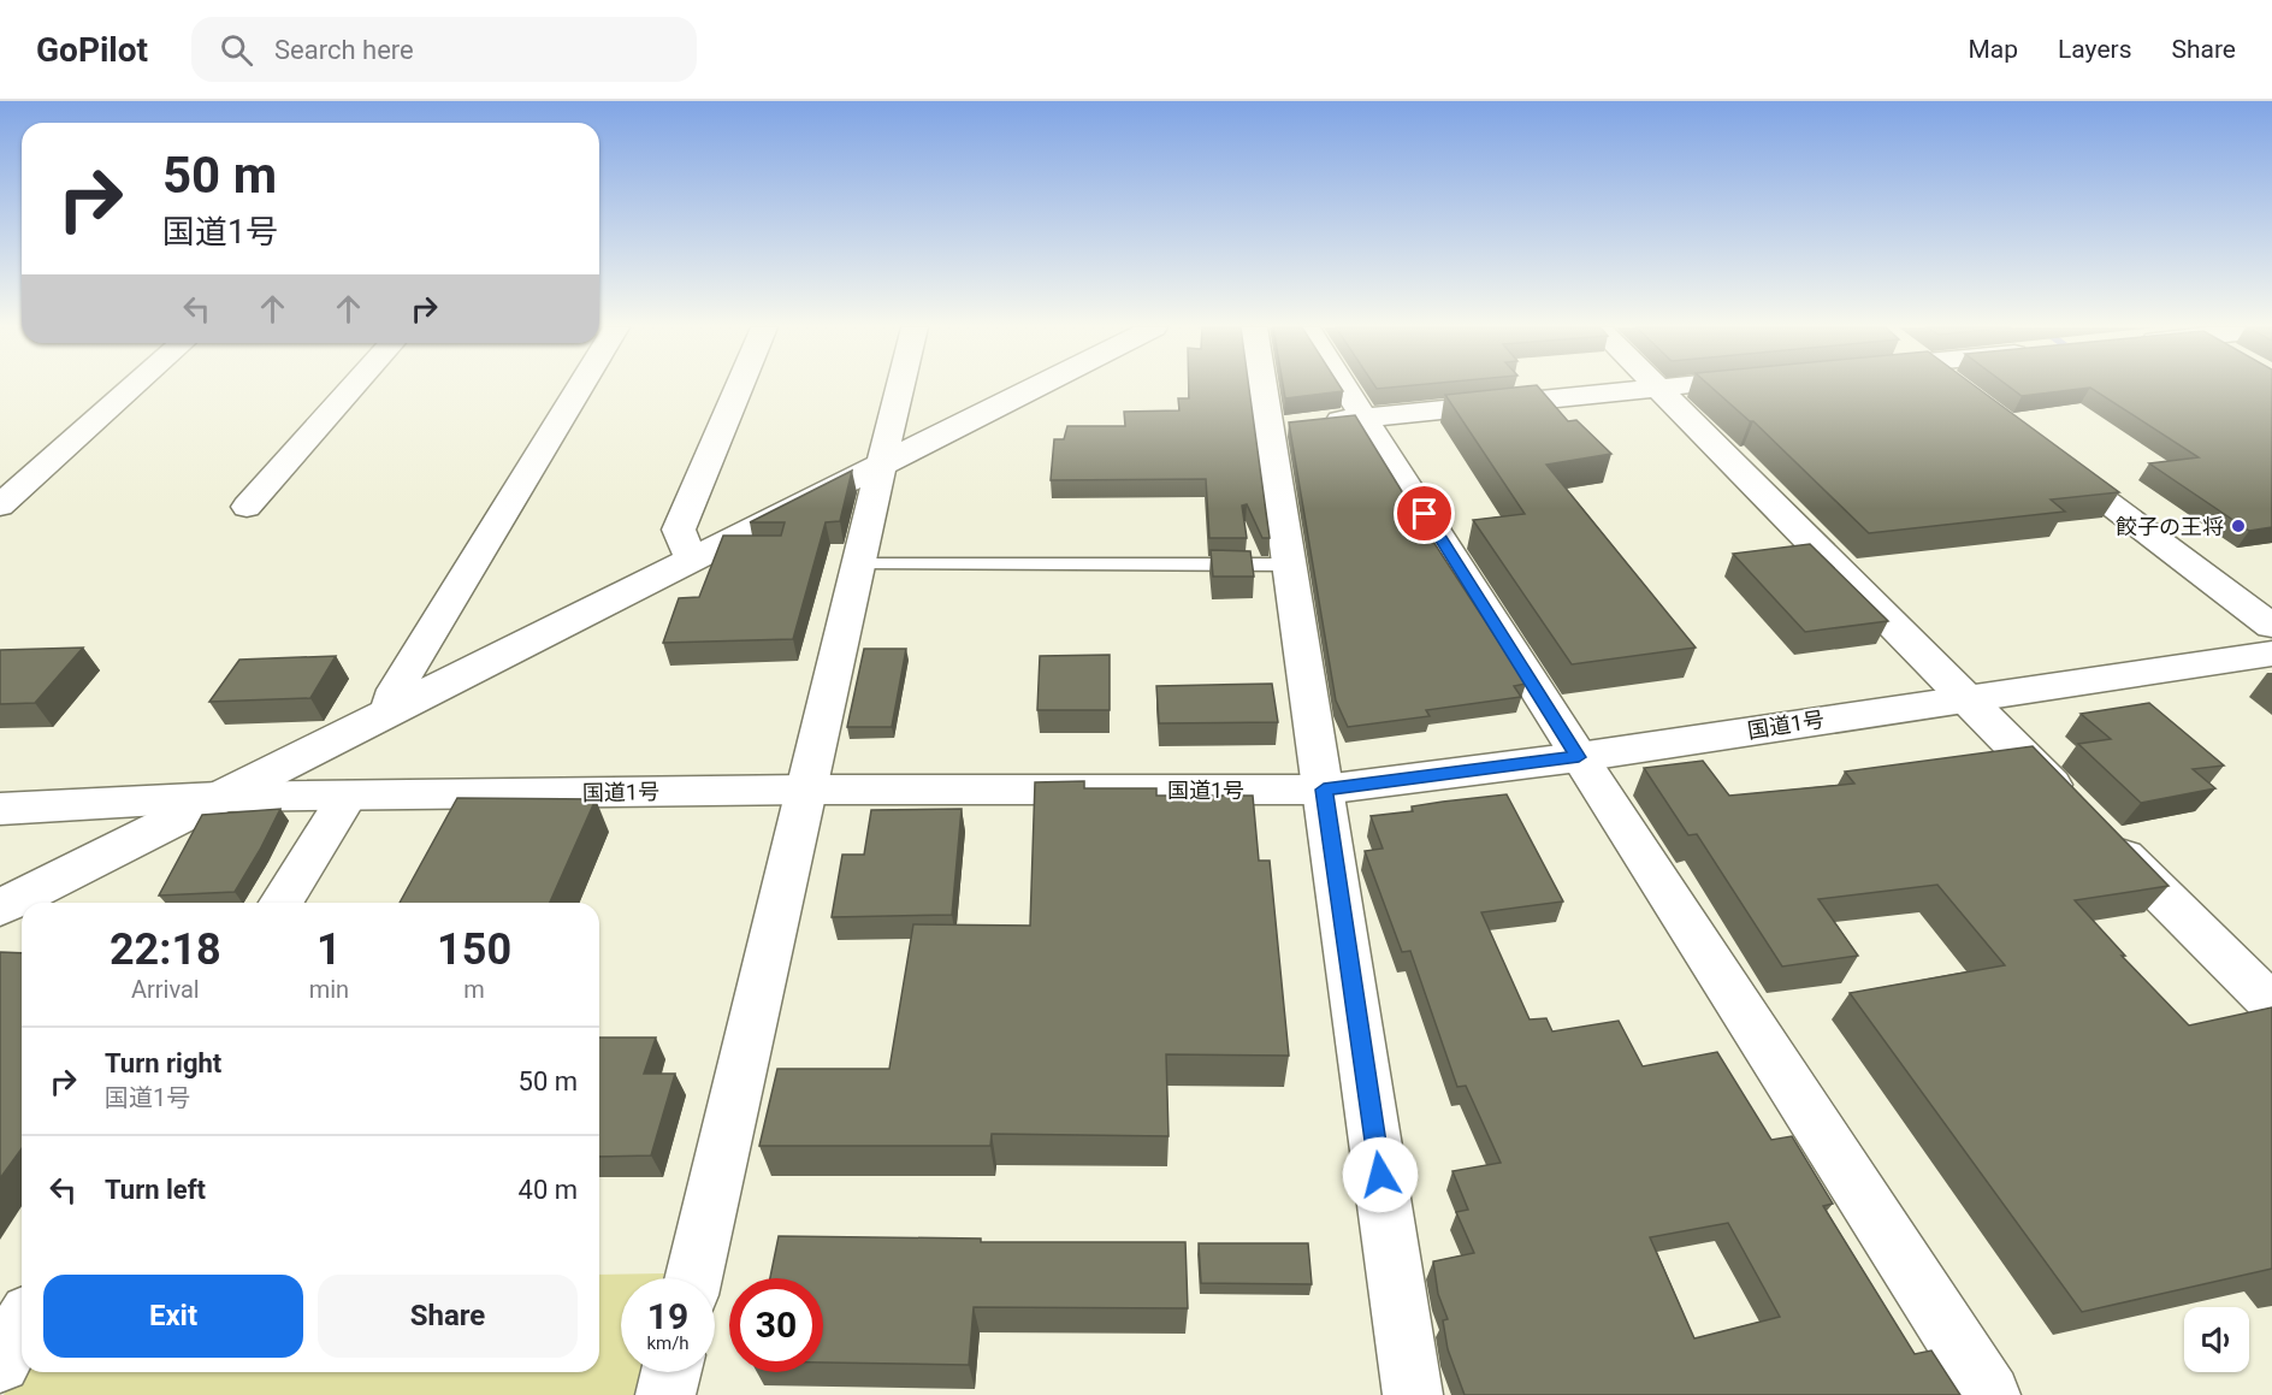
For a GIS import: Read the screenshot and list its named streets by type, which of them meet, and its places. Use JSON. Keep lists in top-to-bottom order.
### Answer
{
  "streets": {
    "main road": ["国道1号"]
  },
  "places": ["餃子の王将"],
  "page": {
    "header": "GoPilot",
    "search": "Search here",
    "nav": ["Map", "Layers", "Share"],
    "turn": ["50 m", "国道1号"],
    "eta": [
      "22:18",
      "Arrival",
      "1",
      "min",
      "150",
      "m"
    ],
    "list": [
      {
        "name": "Turn right",
        "note": "国道1号",
        "value": "50 m"
      },
      {
        "name": "Turn left",
        "value": "40 m"
      }
    ],
    "buttons": ["Exit", "Share"],
    "speed": "19 km/h",
    "limit": "30"
  }
}
